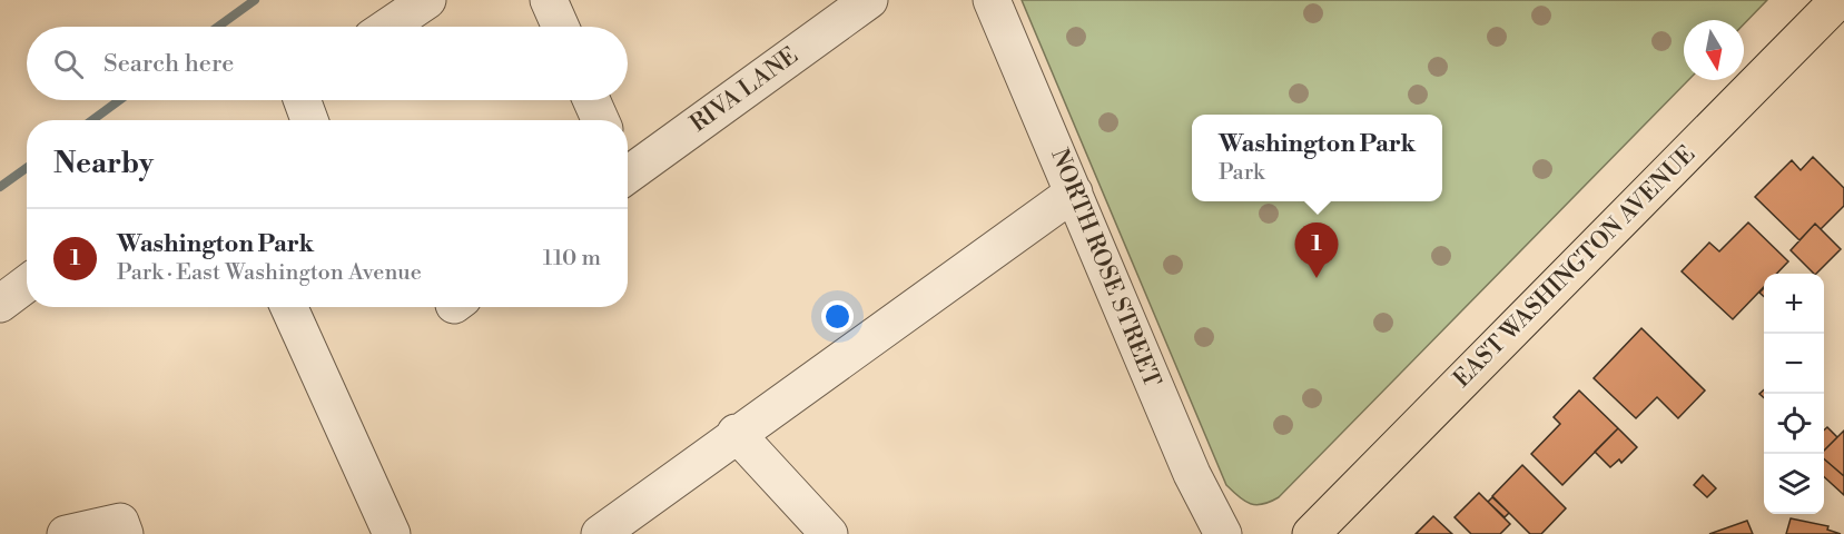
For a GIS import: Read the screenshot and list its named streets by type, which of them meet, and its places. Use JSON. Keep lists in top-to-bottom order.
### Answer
{
  "streets": {
    "main road": ["EAST WASHINGTON AVENUE"],
    "street": ["RIVA LANE", "NORTH ROSE STREET"]
  },
  "north": "bottom",
  "page": {
    "search": "Search here",
    "popup": ["Washington Park", "Park"],
    "heading": "Nearby",
    "list": [
      {
        "mark": "1",
        "name": "Washington Park",
        "note": "Park · East Washington Avenue",
        "value": "110 m"
      }
    ],
    "pins": "1",
    "map_buttons": ["+", "−"]
  }
}
